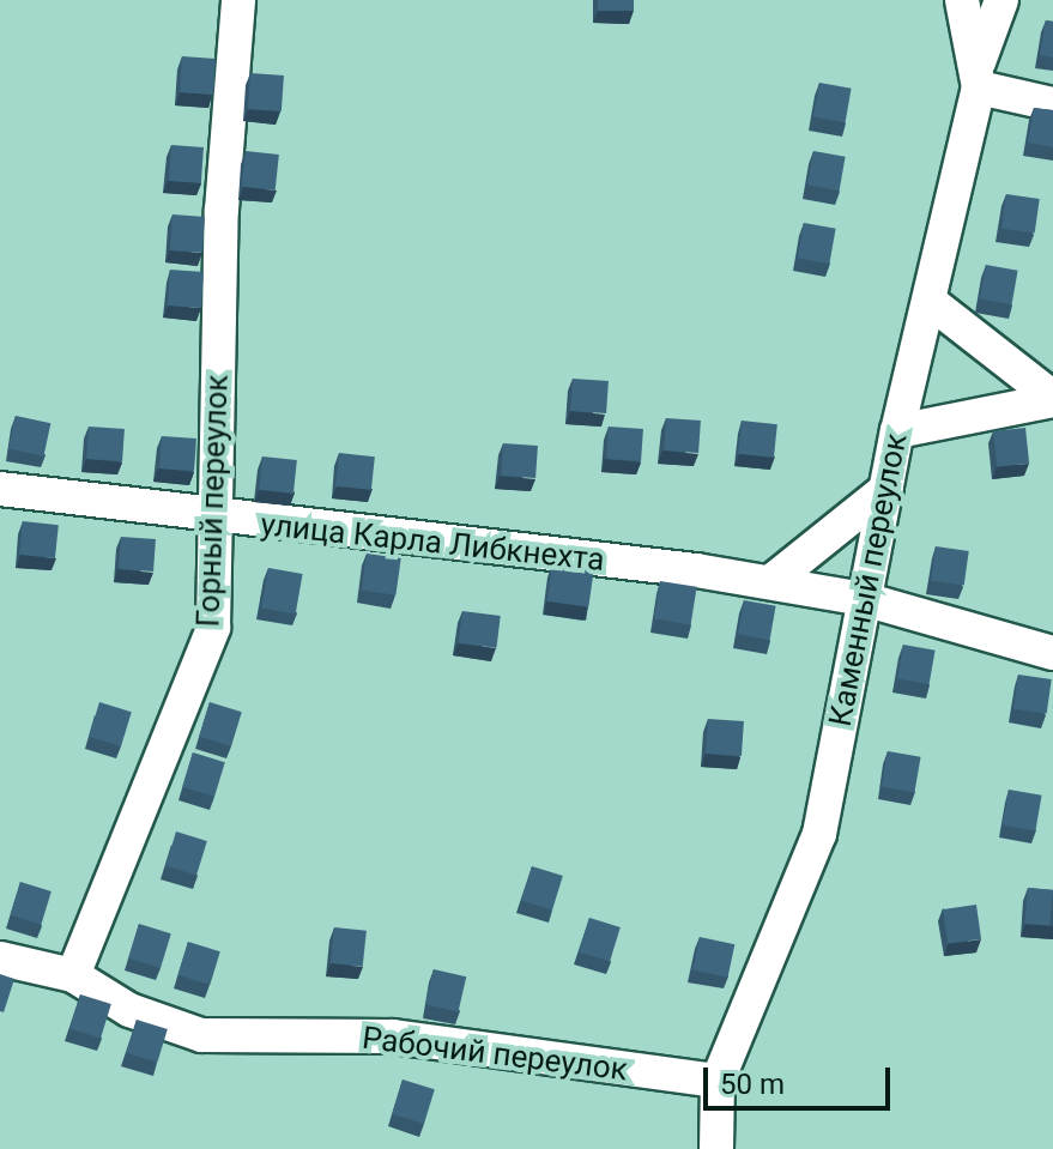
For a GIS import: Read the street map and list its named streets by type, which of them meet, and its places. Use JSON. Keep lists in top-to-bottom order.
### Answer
{
  "streets": {
    "street": [
      "Горный переулок",
      "улица Карла Либкнехта",
      "Каменный переулок",
      "Рабочий переулок"
    ]
  },
  "crossings": [
    ["Горный переулок", "улица Карла Либкнехта"],
    ["Горный переулок", "Рабочий переулок"],
    ["улица Карла Либкнехта", "Каменный переулок"],
    ["Каменный переулок", "Рабочий переулок"]
  ],
  "scale_bar": "50 m"
}
